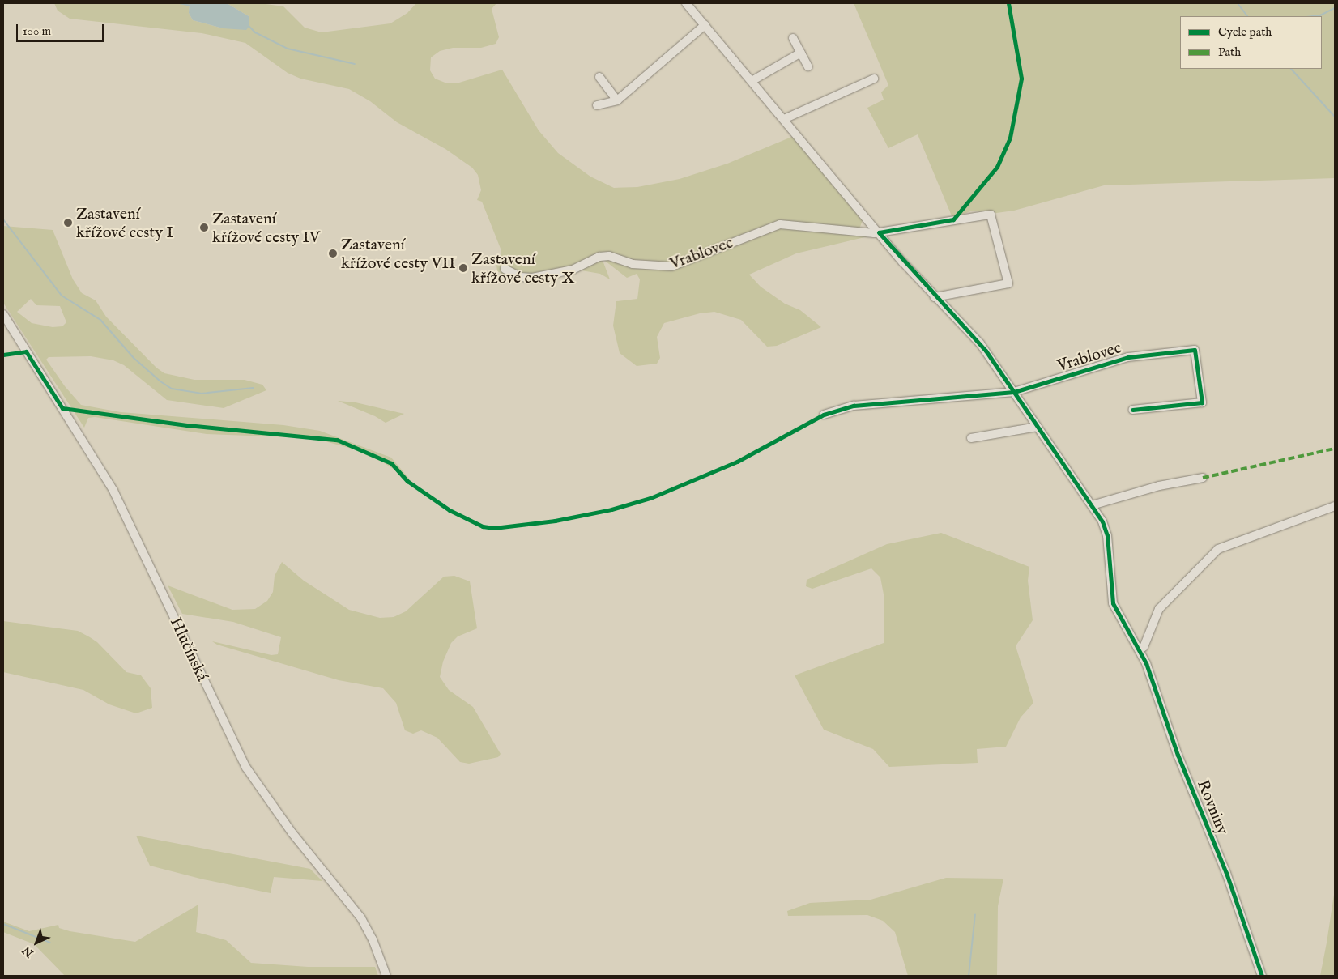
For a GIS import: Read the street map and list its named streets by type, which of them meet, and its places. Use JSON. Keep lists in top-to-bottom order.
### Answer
{
  "streets": {
    "street": ["Vrablovec", "Hlučínská", "Rovniny"]
  },
  "places": [
    "Zastavení křížové cesty I",
    "Zastavení křížové cesty IV",
    "Zastavení křížové cesty VII",
    "Zastavení křížové cesty X"
  ],
  "legend": ["Cycle path", "Path"],
  "scale_bar": "100 m",
  "north": "bottom left"
}
